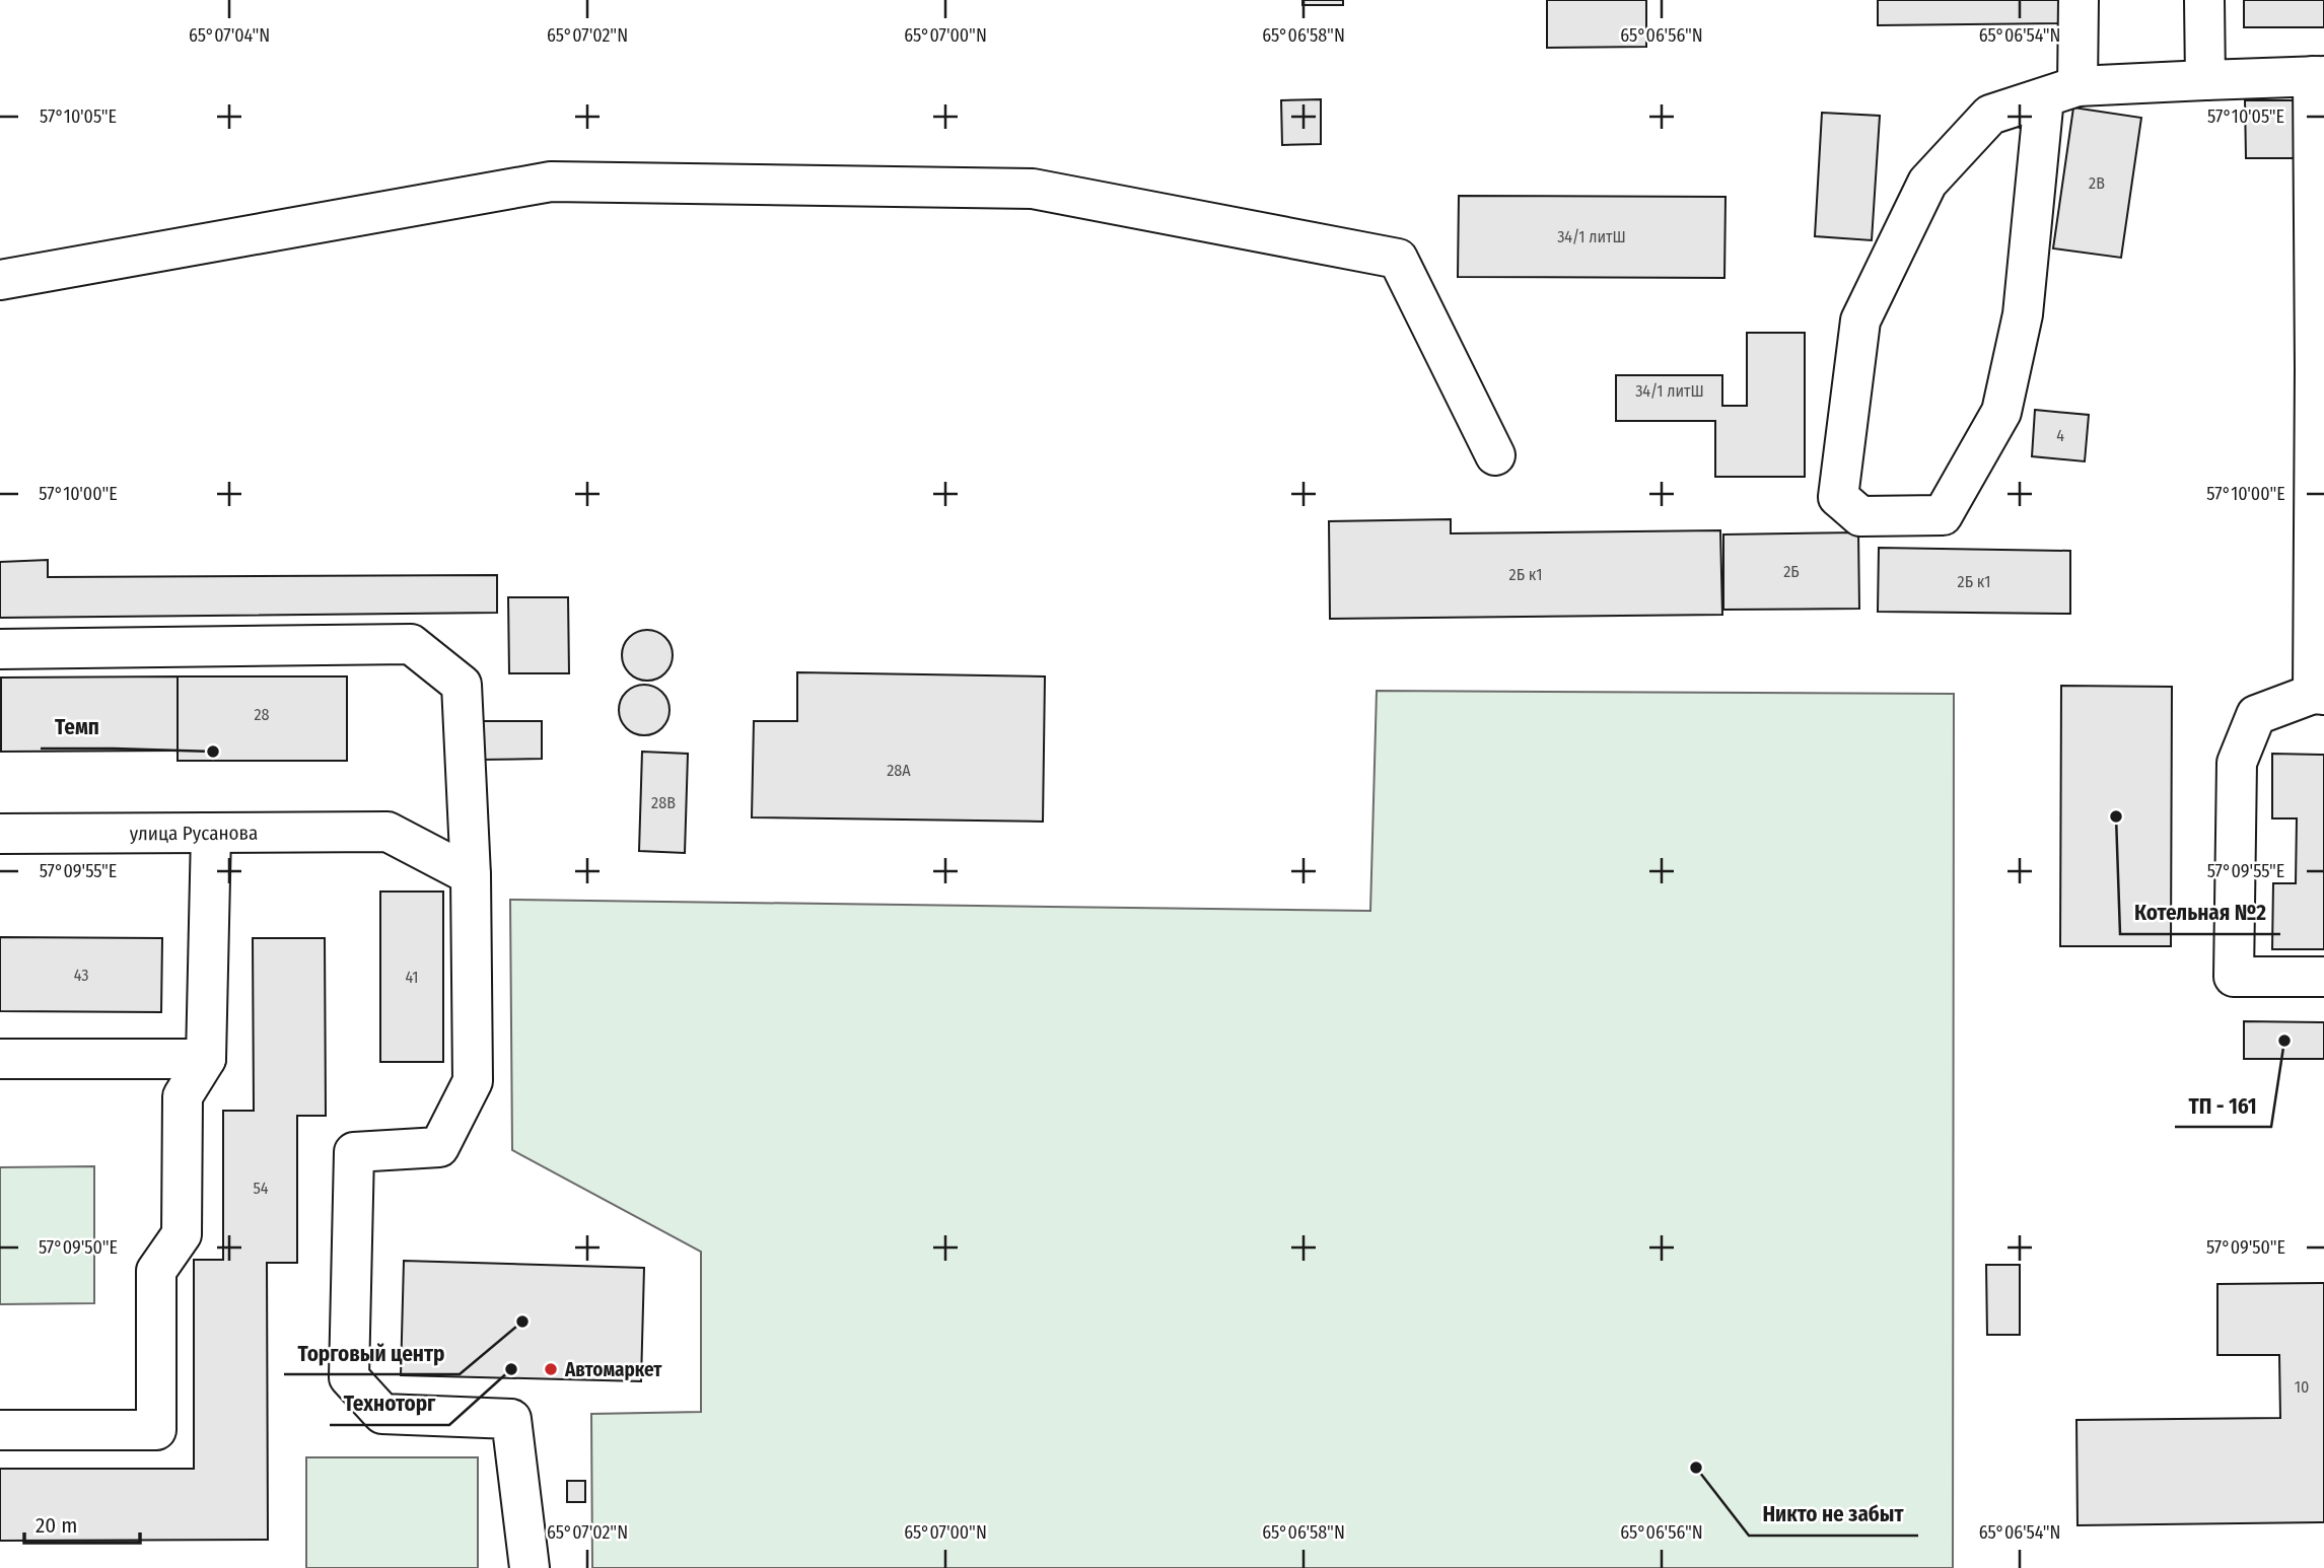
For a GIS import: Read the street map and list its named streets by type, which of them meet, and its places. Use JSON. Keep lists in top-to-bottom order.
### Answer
{
  "streets": {
    "street": ["улица Русанова"]
  },
  "places": [
    "Темп",
    "Котельная №2",
    "ТП - 161",
    "Торговый центр",
    "Техноторг",
    "Автомаркет",
    "Никто не забыт"
  ],
  "house_numbers": [
    "2В",
    "34/1 литШ",
    "34/1 литШ",
    "4",
    "2Б",
    "2Б к1",
    "2Б к1",
    "28",
    "28А",
    "28В",
    "43",
    "41",
    "54",
    "10"
  ],
  "scale_bar": "20 m",
  "coordinates": [
    "65°07'04\"N",
    "65°07'02\"N",
    "65°07'00\"N",
    "65°06'58\"N",
    "65°06'56\"N",
    "65°06'54\"N",
    "57°10'05\"E",
    "57°10'00\"E",
    "57°09'55\"E",
    "57°09'50\"E"
  ]
}
